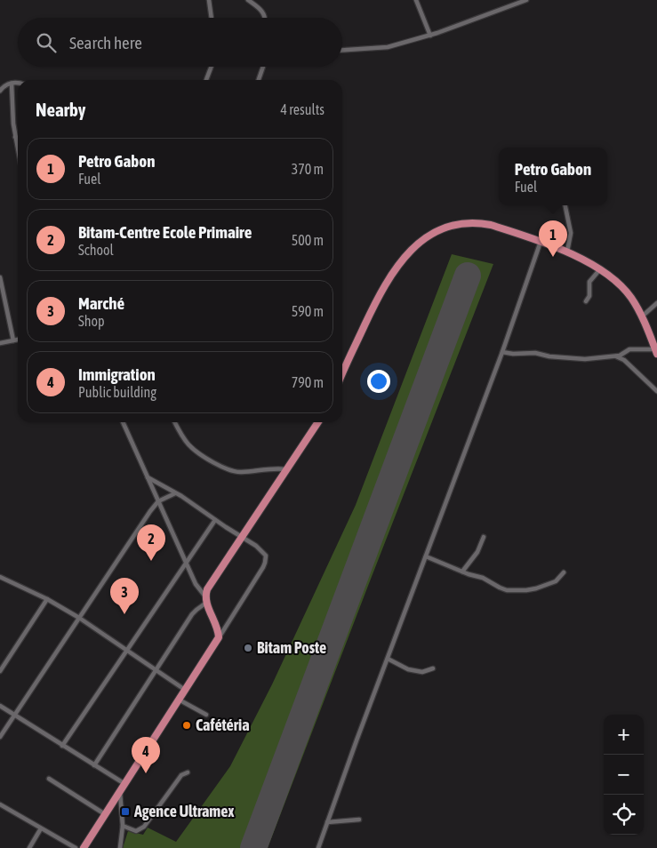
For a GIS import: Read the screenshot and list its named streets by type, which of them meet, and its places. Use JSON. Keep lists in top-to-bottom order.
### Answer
{
  "places": {
    "other": ["Bitam Poste", "Cafétéria"],
    "transit": ["Agence Ultramex"]
  },
  "page": {
    "search": "Search here",
    "heading": ["Nearby", "4 results"],
    "list": [
      {
        "mark": "1",
        "name": "Petro Gabon",
        "note": "Fuel",
        "value": "370 m"
      },
      {
        "mark": "2",
        "name": "Bitam-Centre Ecole Primaire",
        "note": "School",
        "value": "500 m"
      },
      {
        "mark": "3",
        "name": "Marché",
        "note": "Shop",
        "value": "590 m"
      },
      {
        "mark": "4",
        "name": "Immigration",
        "note": "Public building",
        "value": "790 m"
      }
    ],
    "popup": ["Petro Gabon", "Fuel"],
    "pins": [
      "1",
      "2",
      "3",
      "4"
    ],
    "map_buttons": ["+", "−"]
  }
}
